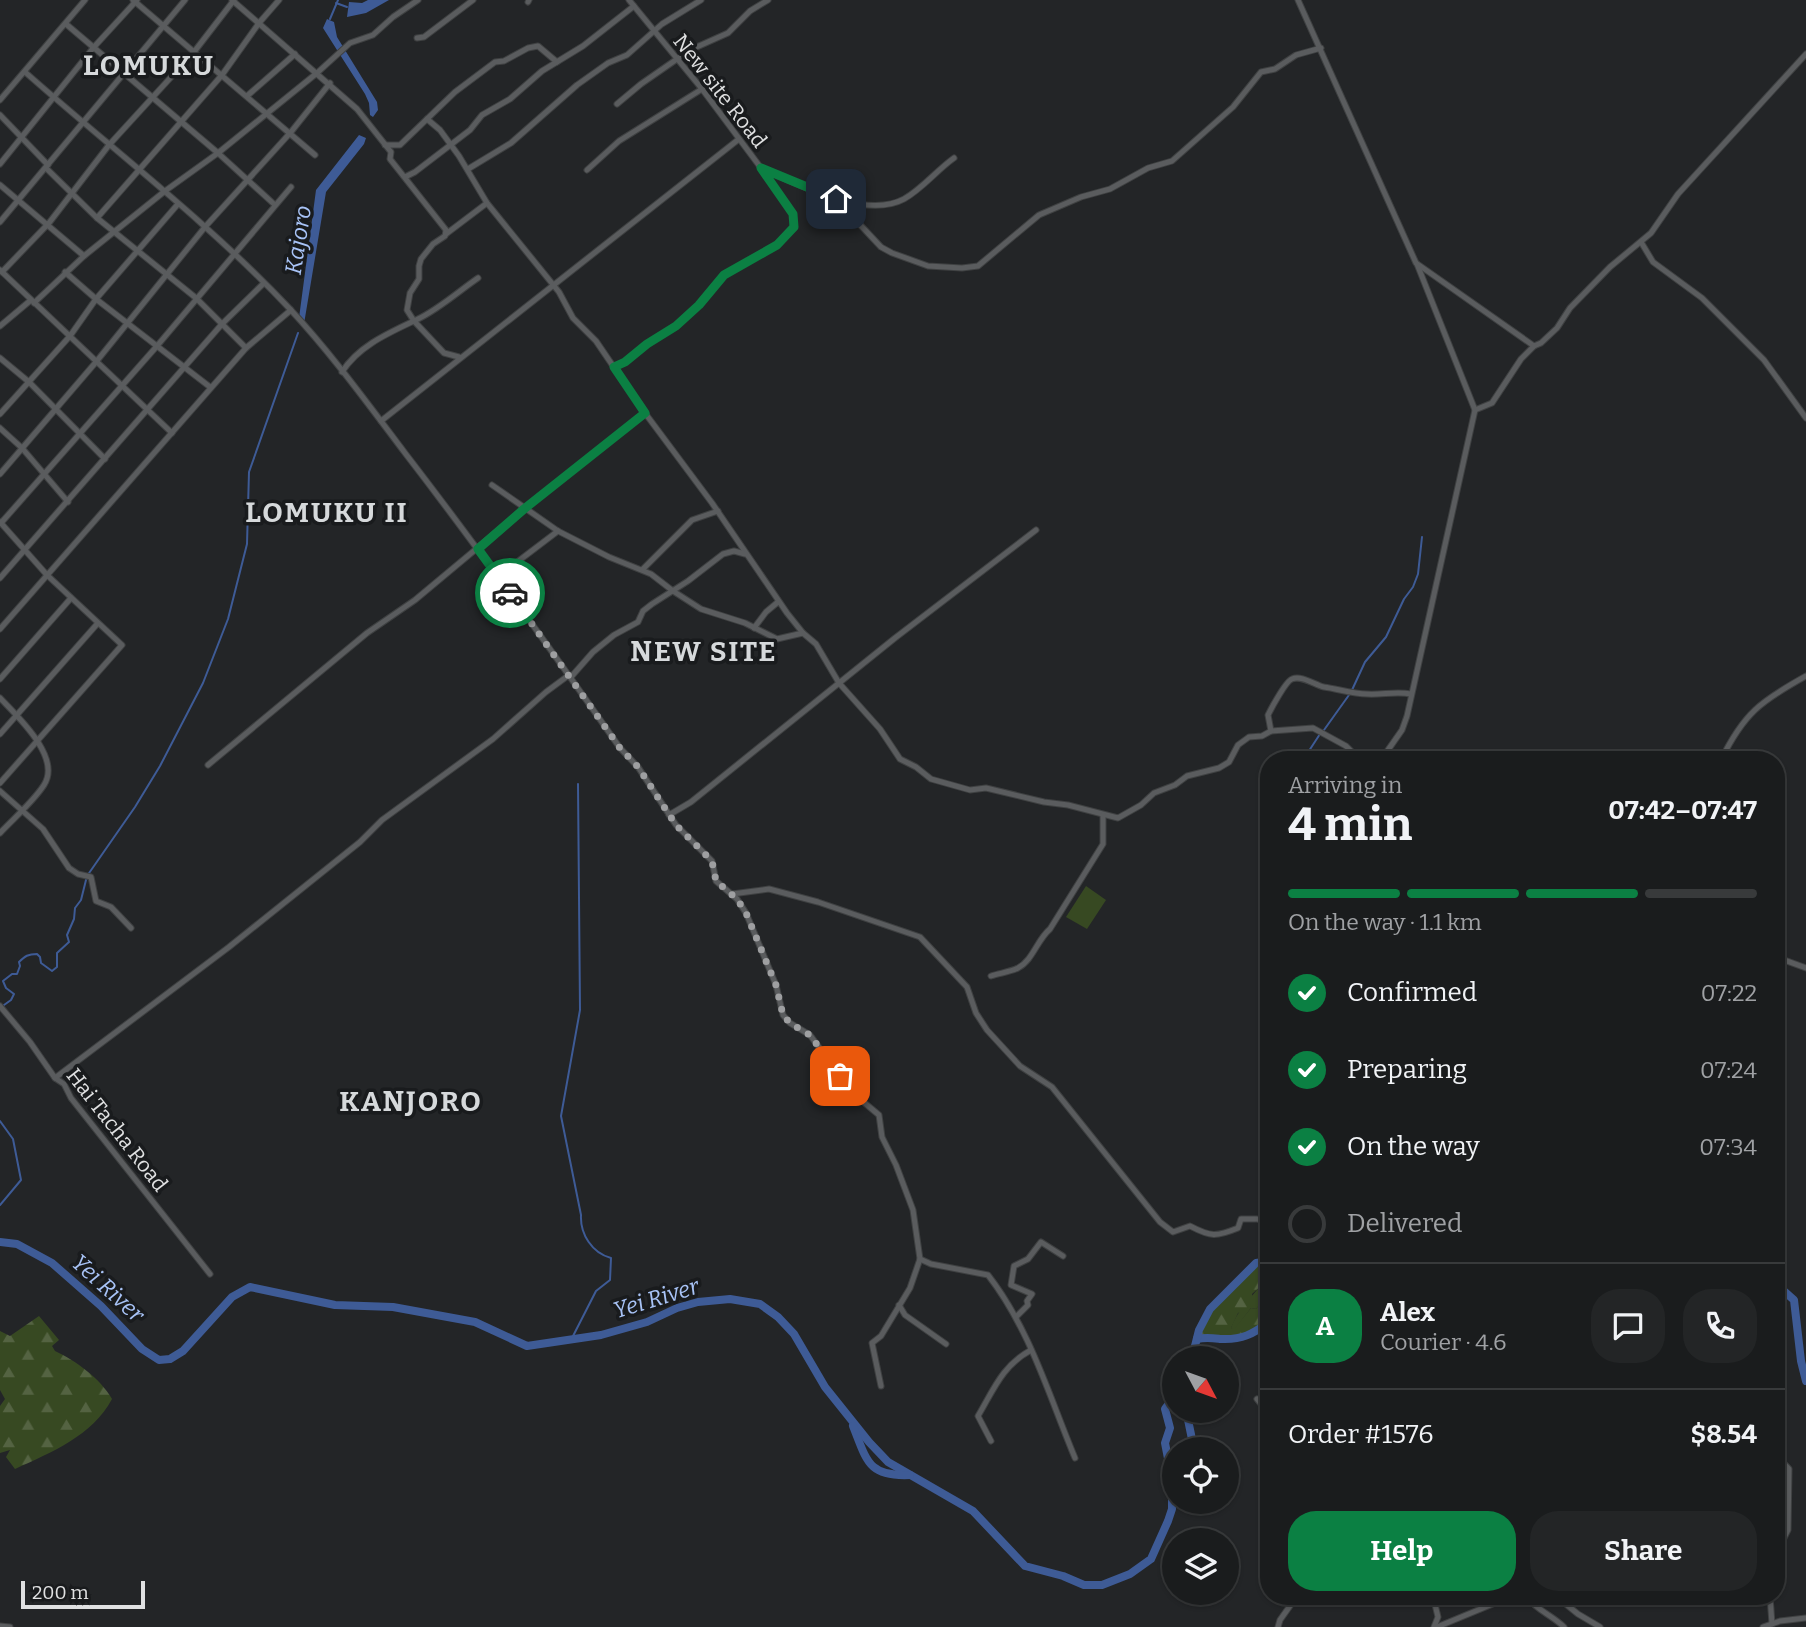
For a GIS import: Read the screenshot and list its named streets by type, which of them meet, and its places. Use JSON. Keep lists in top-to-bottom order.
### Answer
{
  "streets": {
    "street": ["New site Road", "Hai Tacha Road"]
  },
  "districts": [
    "LOMUKU",
    "LOMUKU II",
    "NEW SITE",
    "KANJORO"
  ],
  "water": ["Kajoro", "Yei River"],
  "scale_bar": "200 m",
  "north": "bottom right",
  "page": {
    "heading": ["4 min", "Arriving in", "07:42–07:47"],
    "panel": [
      "Alex",
      "Courier · 4.6",
      "Order #1576",
      "$8.54"
    ],
    "bar": "On the way · 1.1 km",
    "list": [
      ["Confirmed", "07:22"],
      ["Preparing", "07:24"],
      ["On the way", "07:34"],
      "Delivered"
    ],
    "round": "A",
    "buttons": ["Help", "Share"],
    "scale": "200 m"
  }
}
